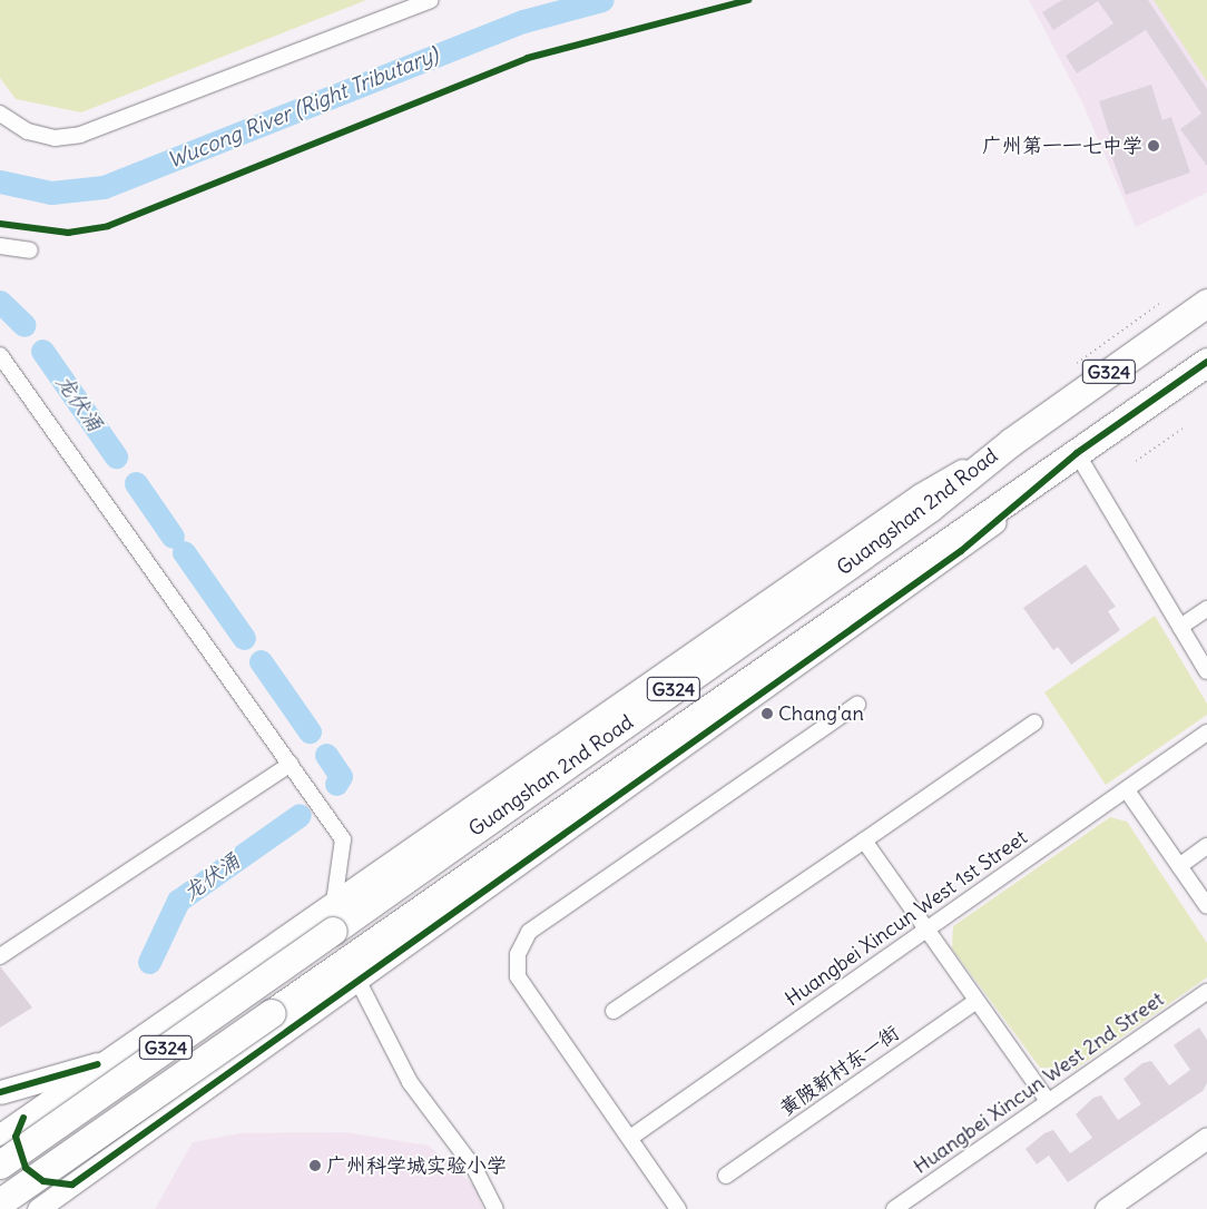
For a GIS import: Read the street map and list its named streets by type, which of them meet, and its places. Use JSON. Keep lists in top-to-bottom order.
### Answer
{
  "streets": {
    "highway": ["G324", "Guangshan 2nd Road"],
    "street": ["Huangbei Xincun West 1st Street", "黄陂新村东一街", "Huangbei Xincun West 2nd Street"]
  },
  "water": ["Wucong River (Right Tributary)", "龙伏涌"],
  "places": ["广州第一一七中学", "Chang'an", "广州科学城实验小学"]
}
